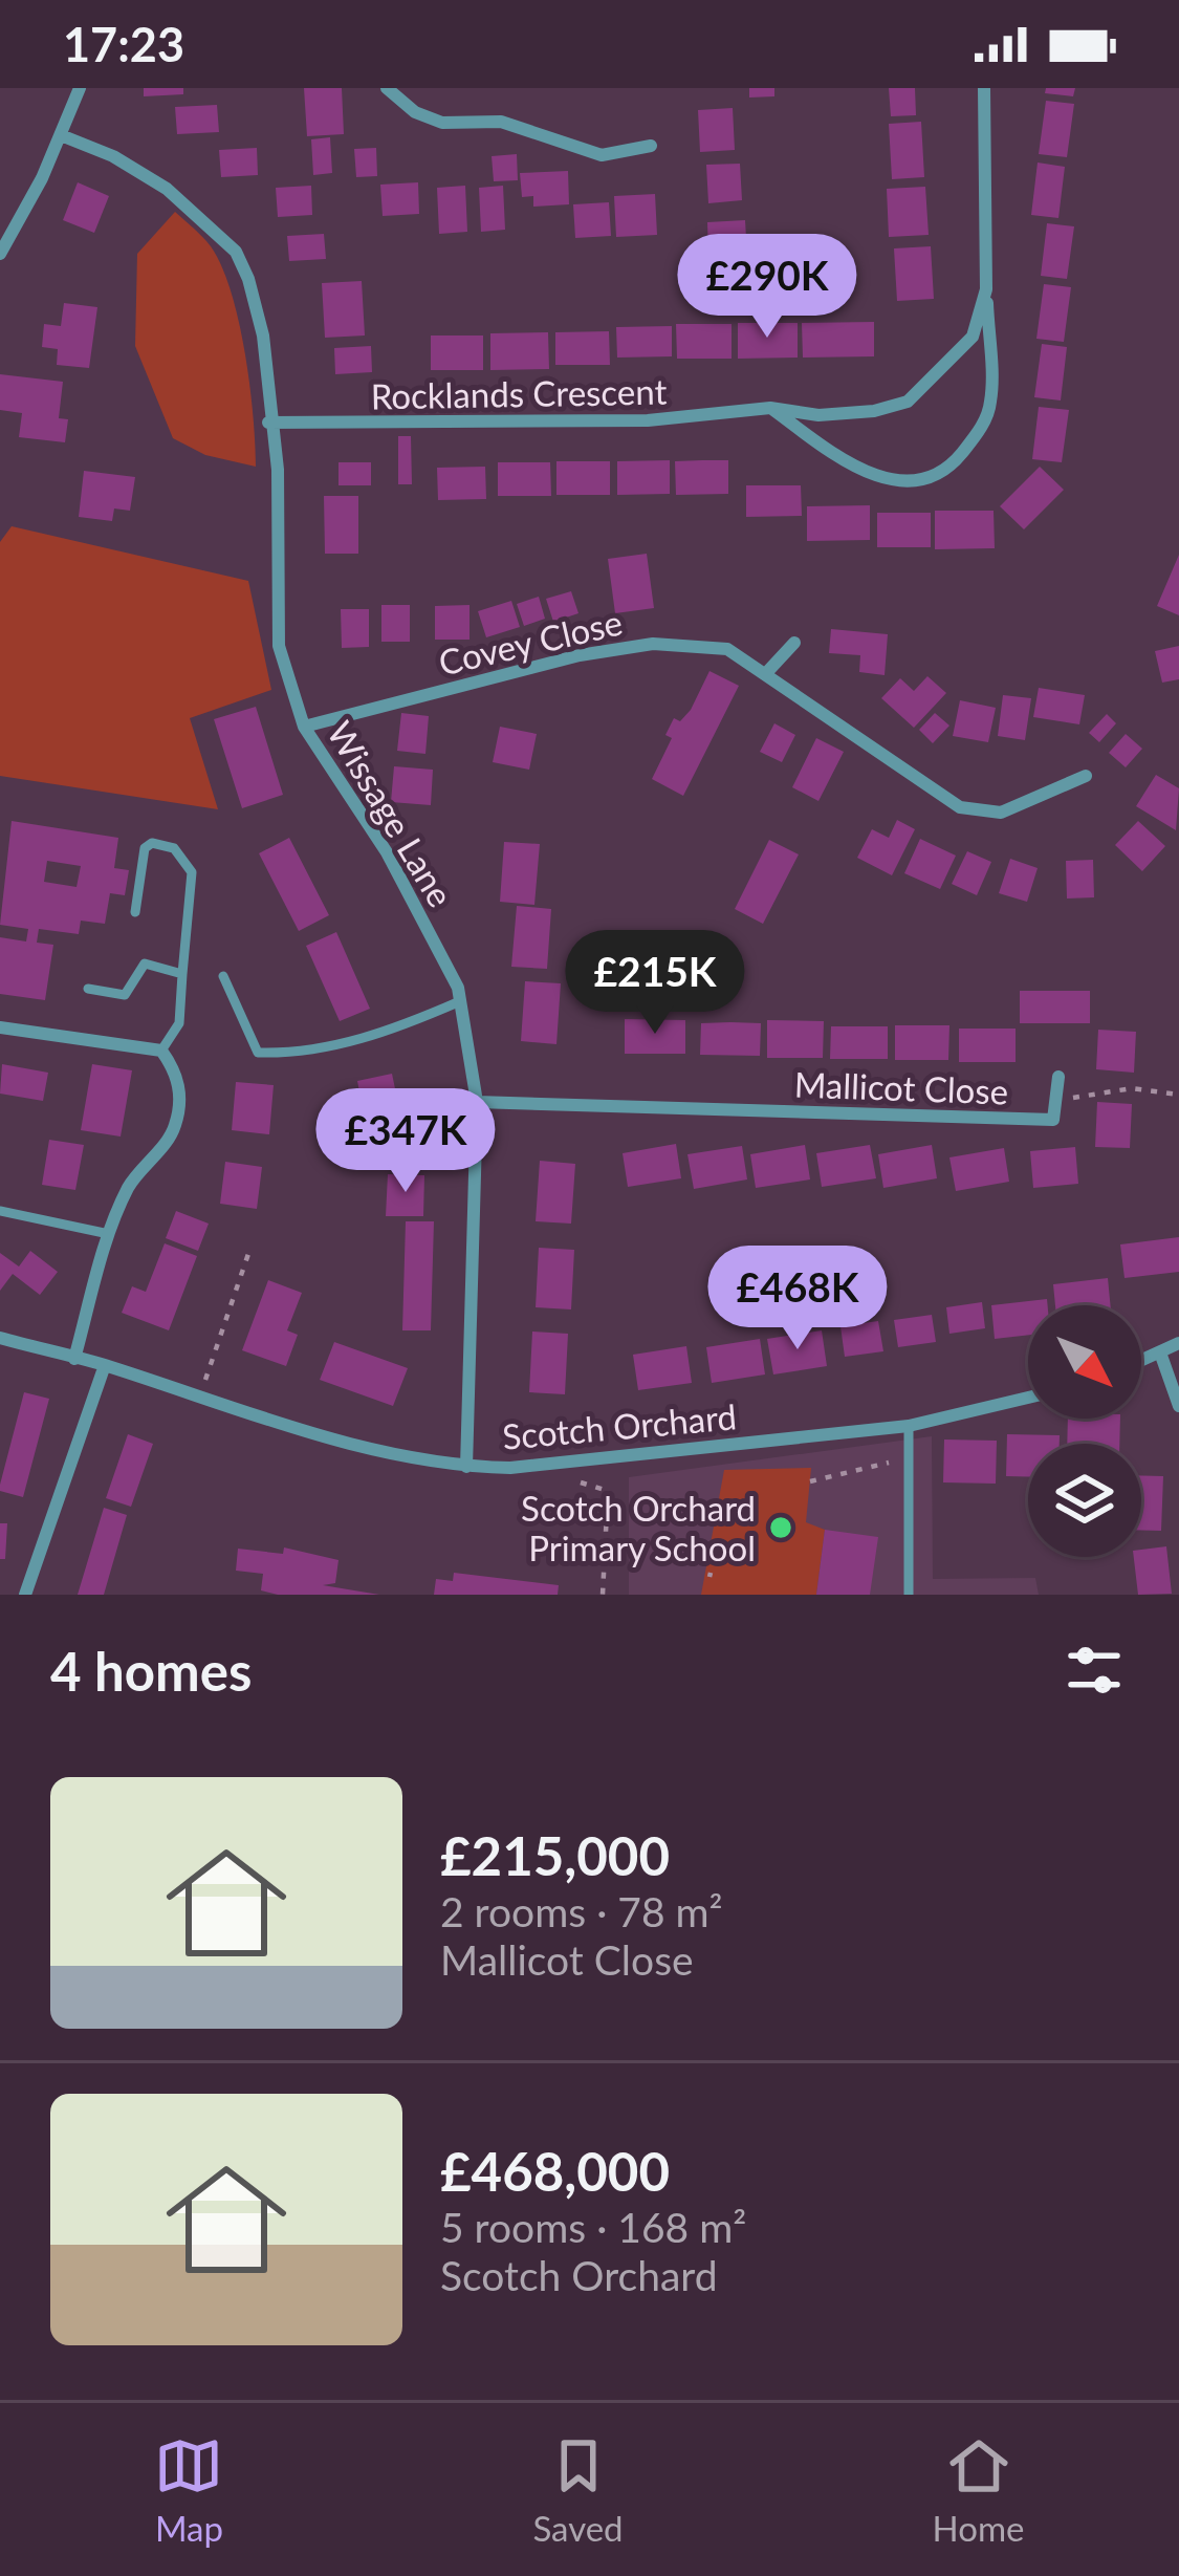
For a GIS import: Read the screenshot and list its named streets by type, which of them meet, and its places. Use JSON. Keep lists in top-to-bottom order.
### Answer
{
  "streets": {
    "street": [
      "Rocklands Crescent",
      "Covey Close",
      "Wissage Lane",
      "Mallicot Close",
      "Scotch Orchard"
    ]
  },
  "crossings": [
    ["Rocklands Crescent", "Wissage Lane"],
    ["Covey Close", "Wissage Lane"],
    ["Wissage Lane", "Mallicot Close"],
    ["Wissage Lane", "Scotch Orchard"]
  ],
  "places": ["Scotch Orchard Primary School"],
  "north": "bottom right",
  "page": {
    "status": "17:23",
    "price": [
      "£290K",
      "£215K",
      "£347K",
      "£468K"
    ],
    "heading": "4 homes",
    "list": [
      {
        "name": "£215,000",
        "note": "2 rooms · 78 m² · Mallicot Close"
      },
      {
        "name": "£468,000",
        "note": "5 rooms · 168 m² · Scotch Orchard"
      }
    ],
    "tabs": ["Map", "Saved", "Home"]
  }
}
